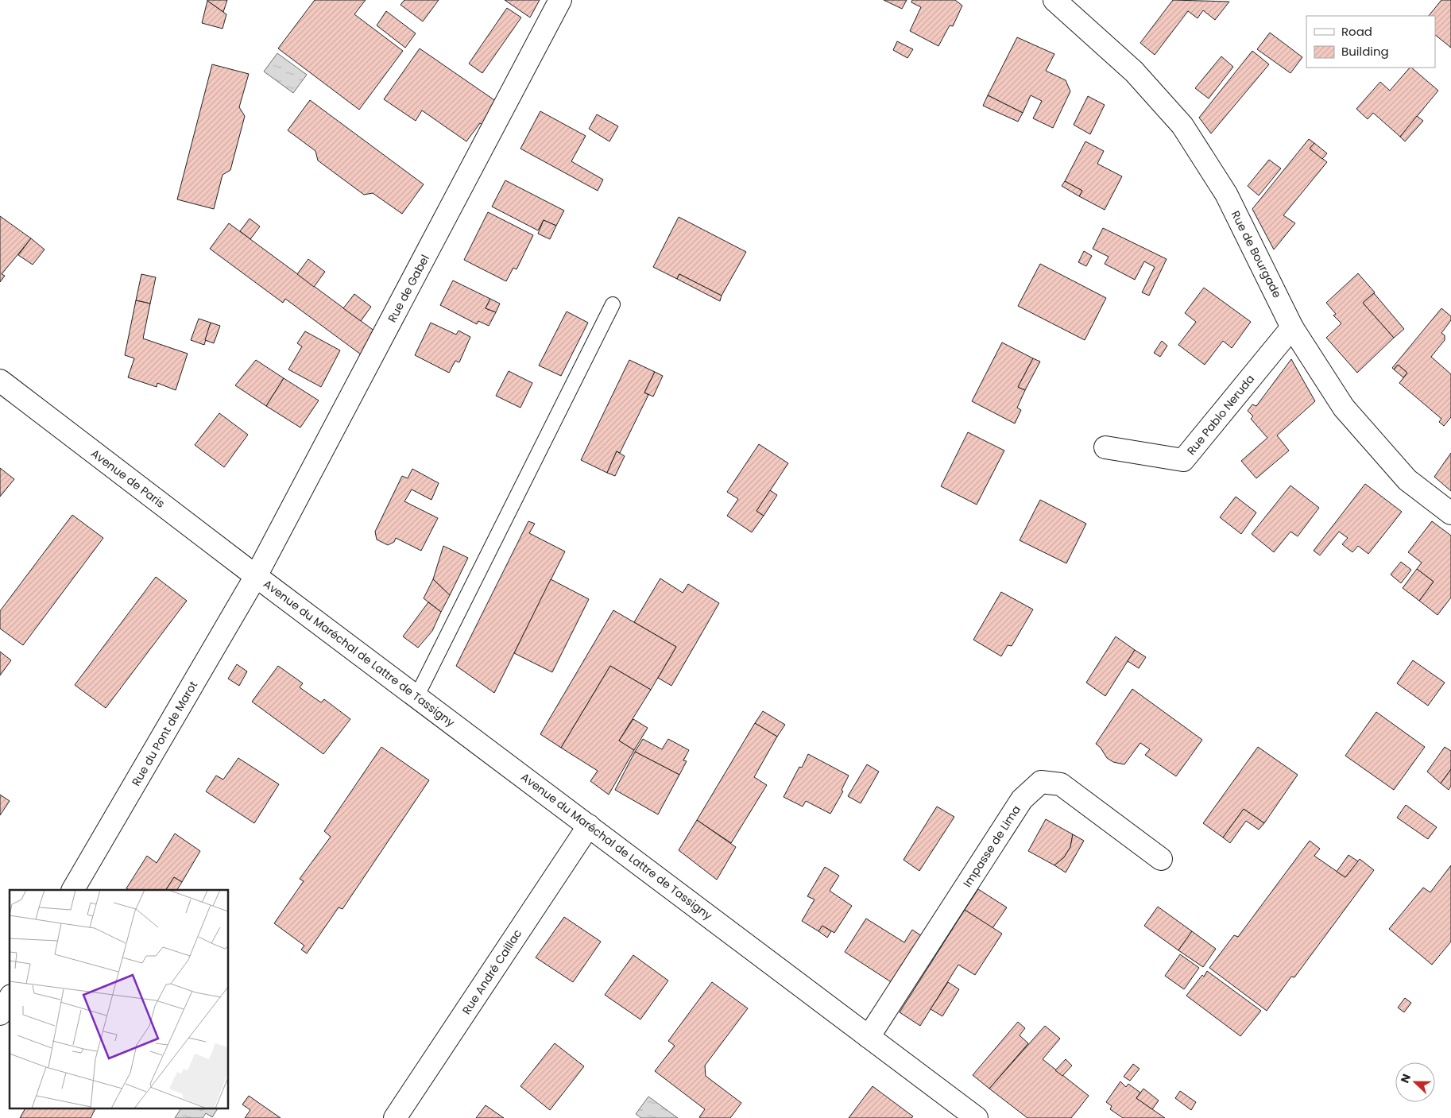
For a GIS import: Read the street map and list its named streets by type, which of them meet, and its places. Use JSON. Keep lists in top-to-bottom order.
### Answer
{
  "streets": {
    "street": [
      "Rue de Bourgade",
      "Rue de Gabel",
      "Rue Pablo Neruda",
      "Avenue de Paris",
      "Avenue du Maréchal de Lattre de Tassigny",
      "Rue du Pont de Marot",
      "Impasse de Lima",
      "Rue André Caillac"
    ]
  },
  "crossings": [
    ["Rue de Bourgade", "Rue Pablo Neruda"],
    ["Rue de Gabel", "Avenue de Paris"],
    ["Rue de Gabel", "Avenue du Maréchal de Lattre de Tassigny"],
    ["Rue de Gabel", "Rue du Pont de Marot"],
    ["Avenue de Paris", "Avenue du Maréchal de Lattre de Tassigny"],
    ["Avenue de Paris", "Rue du Pont de Marot"],
    ["Avenue du Maréchal de Lattre de Tassigny", "Rue du Pont de Marot"],
    ["Avenue du Maréchal de Lattre de Tassigny", "Impasse de Lima"],
    ["Avenue du Maréchal de Lattre de Tassigny", "Rue André Caillac"]
  ],
  "legend": ["Road", "Building"],
  "north": "left"
}
